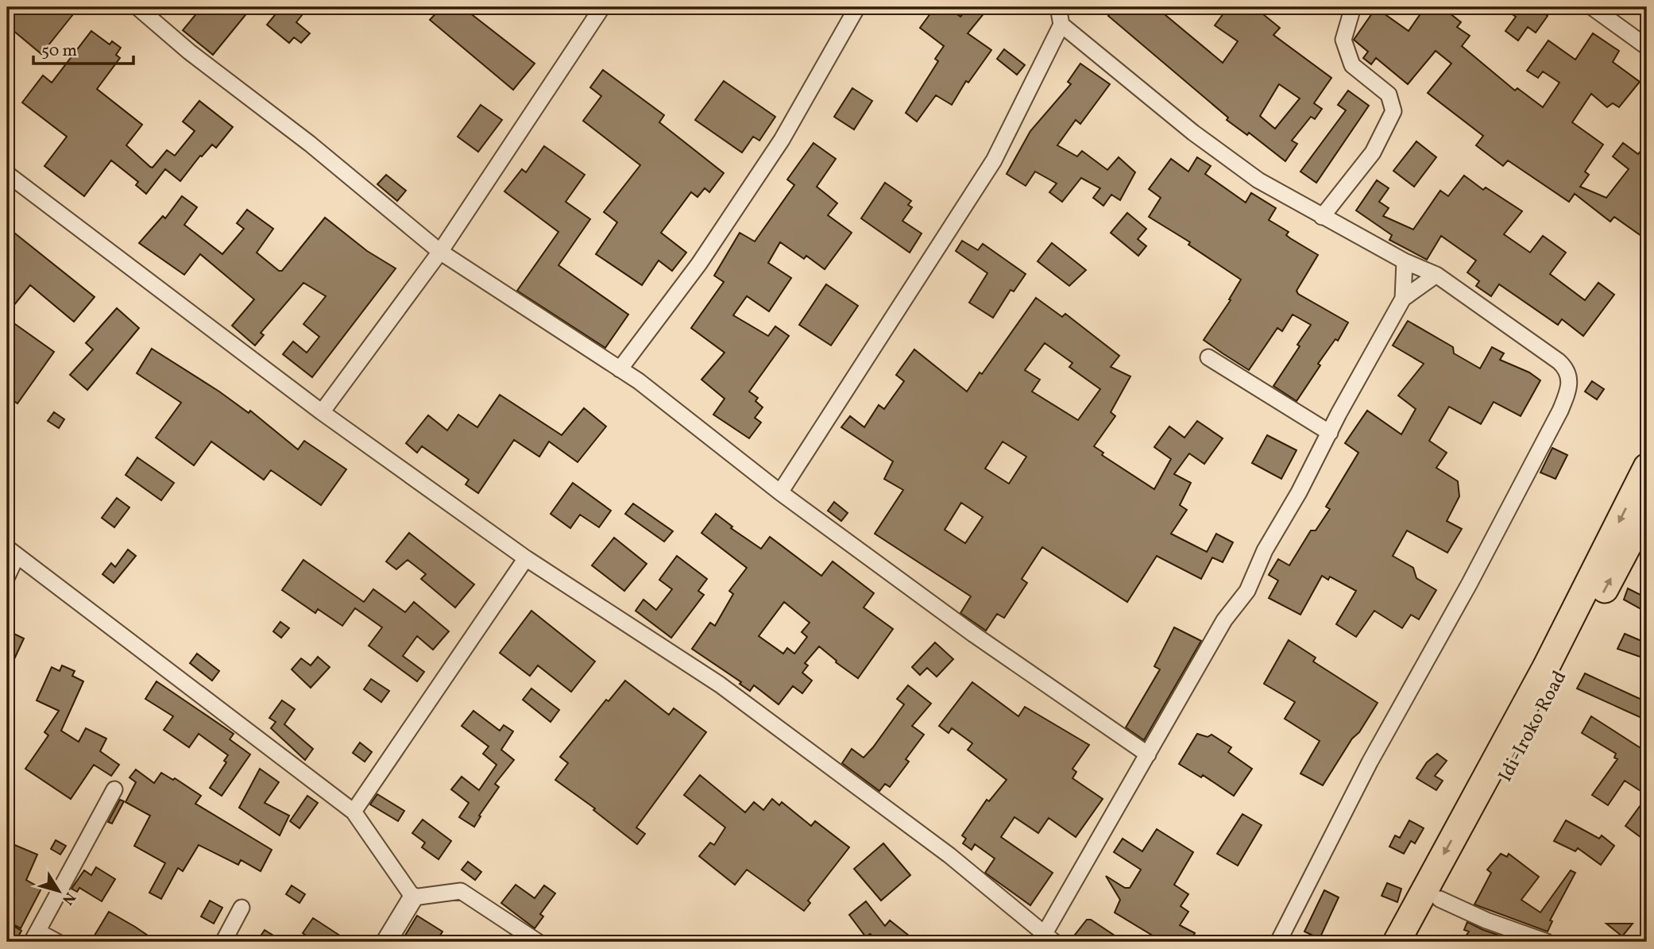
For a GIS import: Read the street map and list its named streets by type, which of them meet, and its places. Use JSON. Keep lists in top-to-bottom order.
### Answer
{
  "streets": {
    "highway": ["Idi-Iroko Road"]
  },
  "scale_bar": "50 m",
  "north": "bottom right"
}
